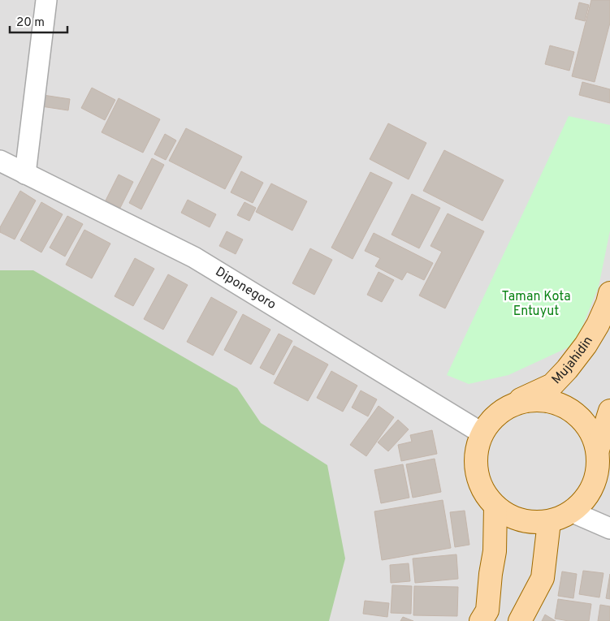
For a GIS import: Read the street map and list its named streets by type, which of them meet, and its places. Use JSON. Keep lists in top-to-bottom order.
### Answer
{
  "streets": {
    "main road": ["Mujahidin"],
    "street": ["Diponegoro"]
  },
  "crossings": [
    ["Diponegoro", "Mujahidin"]
  ],
  "parks": ["Taman Kota Entuyut"],
  "scale_bar": "20 m"
}
